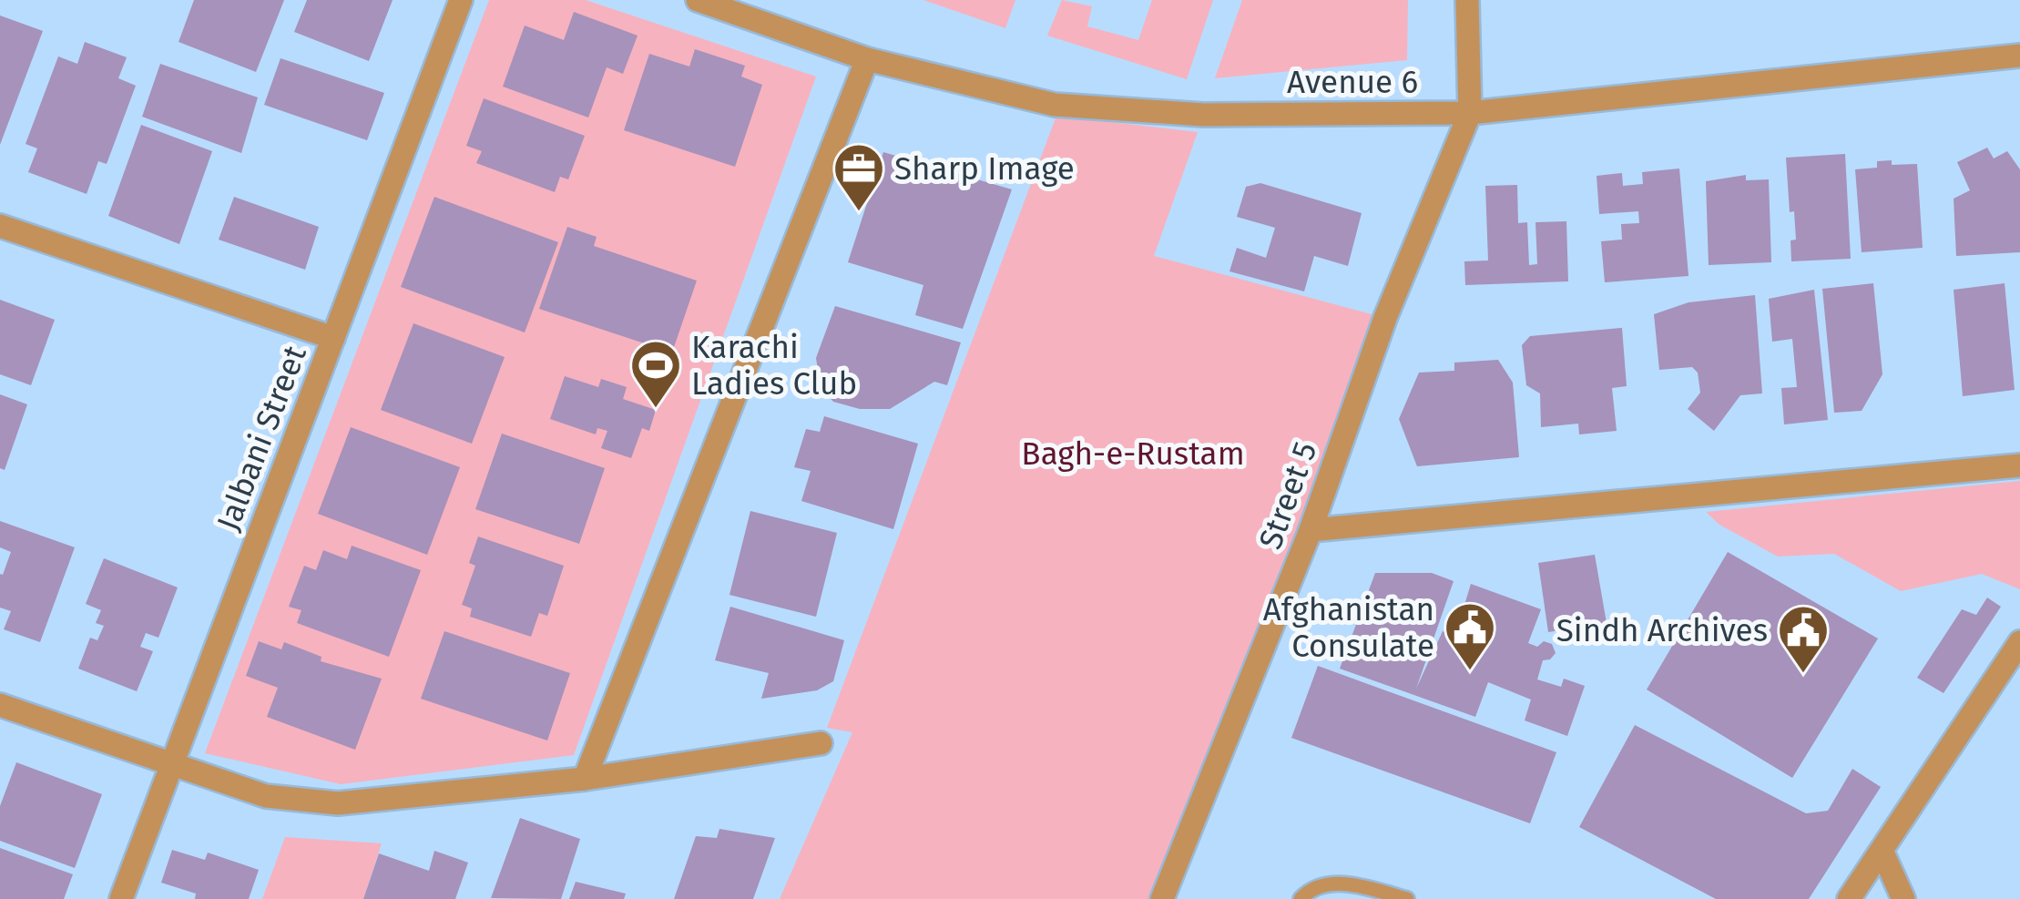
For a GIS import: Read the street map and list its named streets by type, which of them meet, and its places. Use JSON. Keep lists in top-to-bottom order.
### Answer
{
  "streets": {
    "street": ["Avenue 6", "Jalbani Street", "Street 5"]
  },
  "crossings": [
    ["Avenue 6", "Street 5"]
  ],
  "parks": ["Bagh-e-Rustam"],
  "places": {
    "office": ["Sharp Image"],
    "sports": ["Karachi Ladies Club"],
    "public building": ["Afghanistan Consulate", "Sindh Archives"]
  }
}
